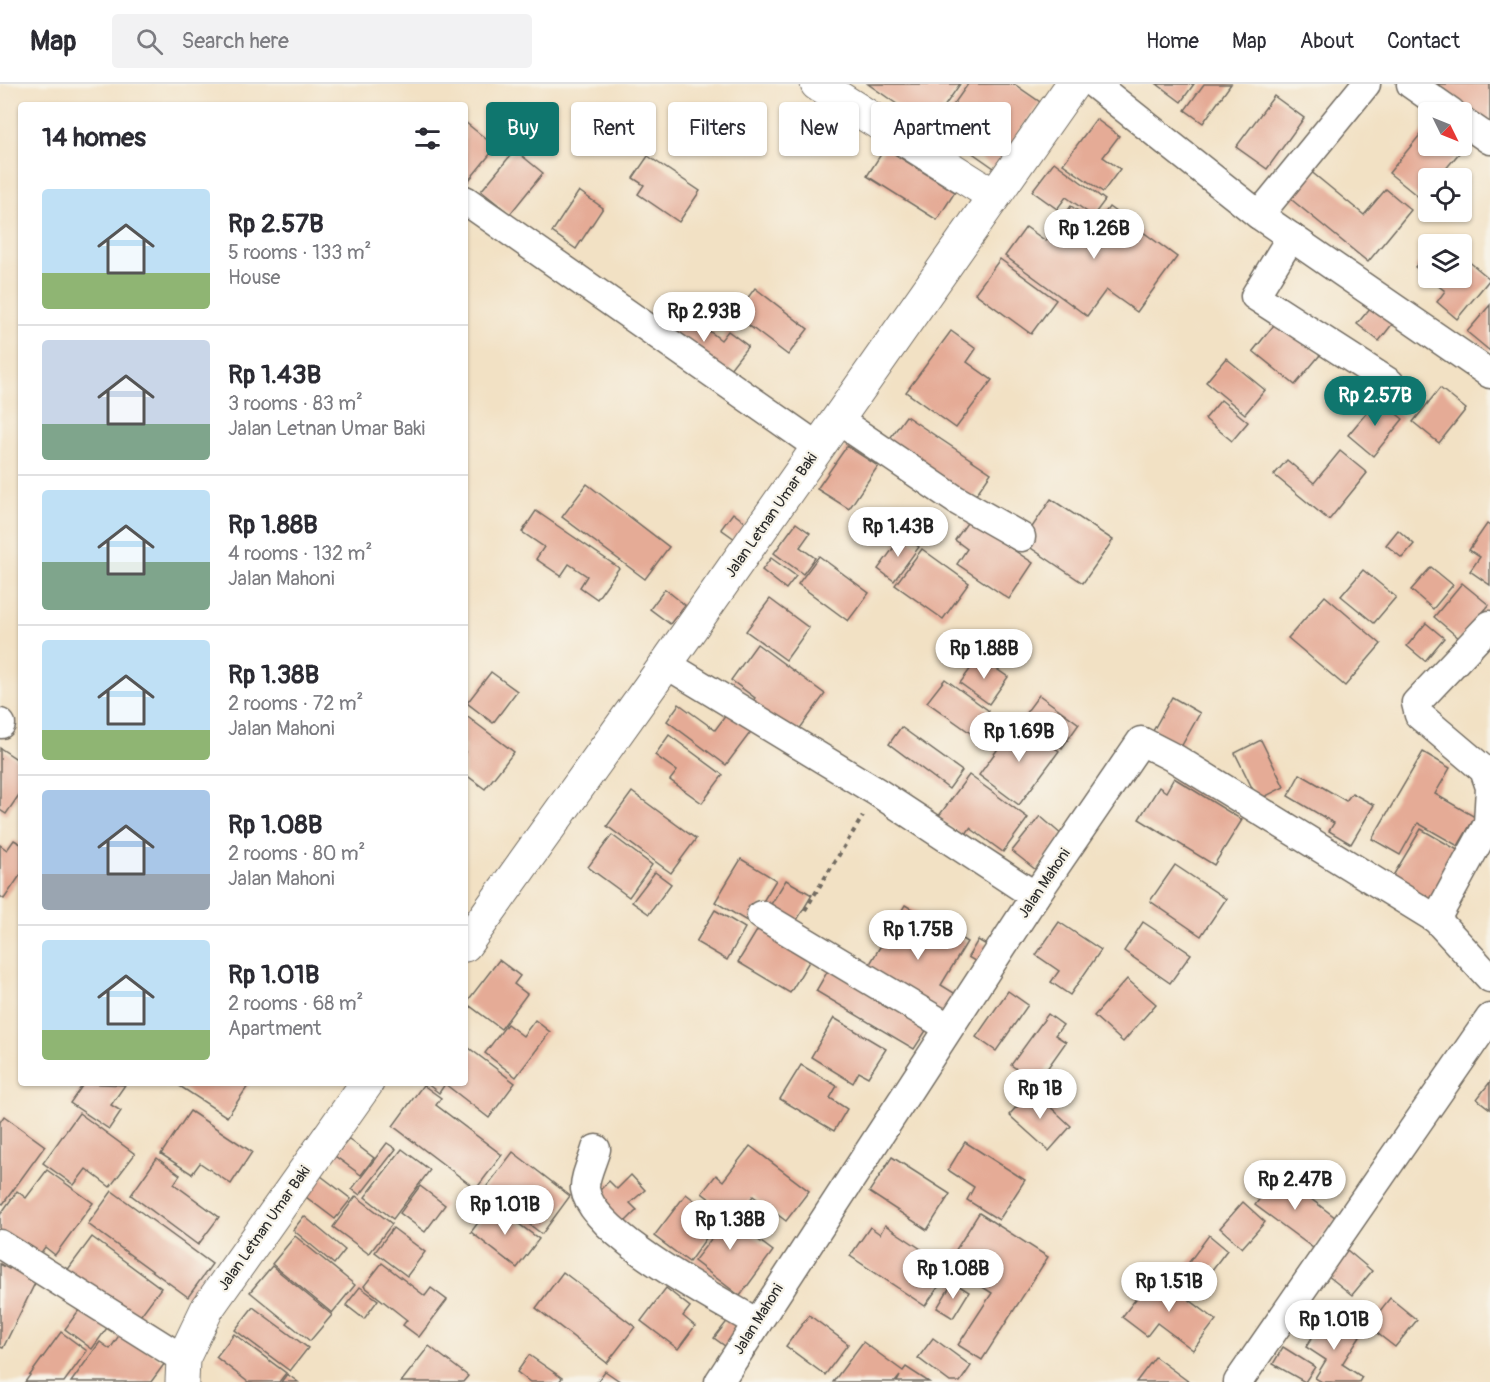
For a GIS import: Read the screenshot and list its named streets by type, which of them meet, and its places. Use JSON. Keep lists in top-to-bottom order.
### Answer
{
  "streets": {
    "street": ["Jalan Letnan Umar Baki", "Jalan Mahoni"]
  },
  "north": "bottom right",
  "page": {
    "header": "Map",
    "search": "Search here",
    "nav": [
      "Home",
      "Map",
      "About",
      "Contact"
    ],
    "chip": [
      "Buy",
      "Rent",
      "Filters",
      "New",
      "Apartment"
    ],
    "heading": "14 homes",
    "list": [
      {
        "name": "Rp 2.57B",
        "note": "5 rooms · 133 m² · House"
      },
      {
        "name": "Rp 1.43B",
        "note": "3 rooms · 83 m² · Jalan Letnan Umar Baki"
      },
      {
        "name": "Rp 1.88B",
        "note": "4 rooms · 132 m² · Jalan Mahoni"
      },
      {
        "name": "Rp 1.38B",
        "note": "2 rooms · 72 m² · Jalan Mahoni"
      },
      {
        "name": "Rp 1.08B",
        "note": "2 rooms · 80 m² · Jalan Mahoni"
      },
      {
        "name": "Rp 1.01B",
        "note": "2 rooms · 68 m² · Apartment"
      }
    ],
    "price": [
      "Rp 1.26B",
      "Rp 2.93B",
      "Rp 2.57B",
      "Rp 1.43B",
      "Rp 1.88B",
      "Rp 1.69B",
      "Rp 1.75B",
      "Rp 1B",
      "Rp 2.47B",
      "Rp 1.01B",
      "Rp 1.38B",
      "Rp 1.08B",
      "Rp 1.51B",
      "Rp 1.01B"
    ]
  }
}
